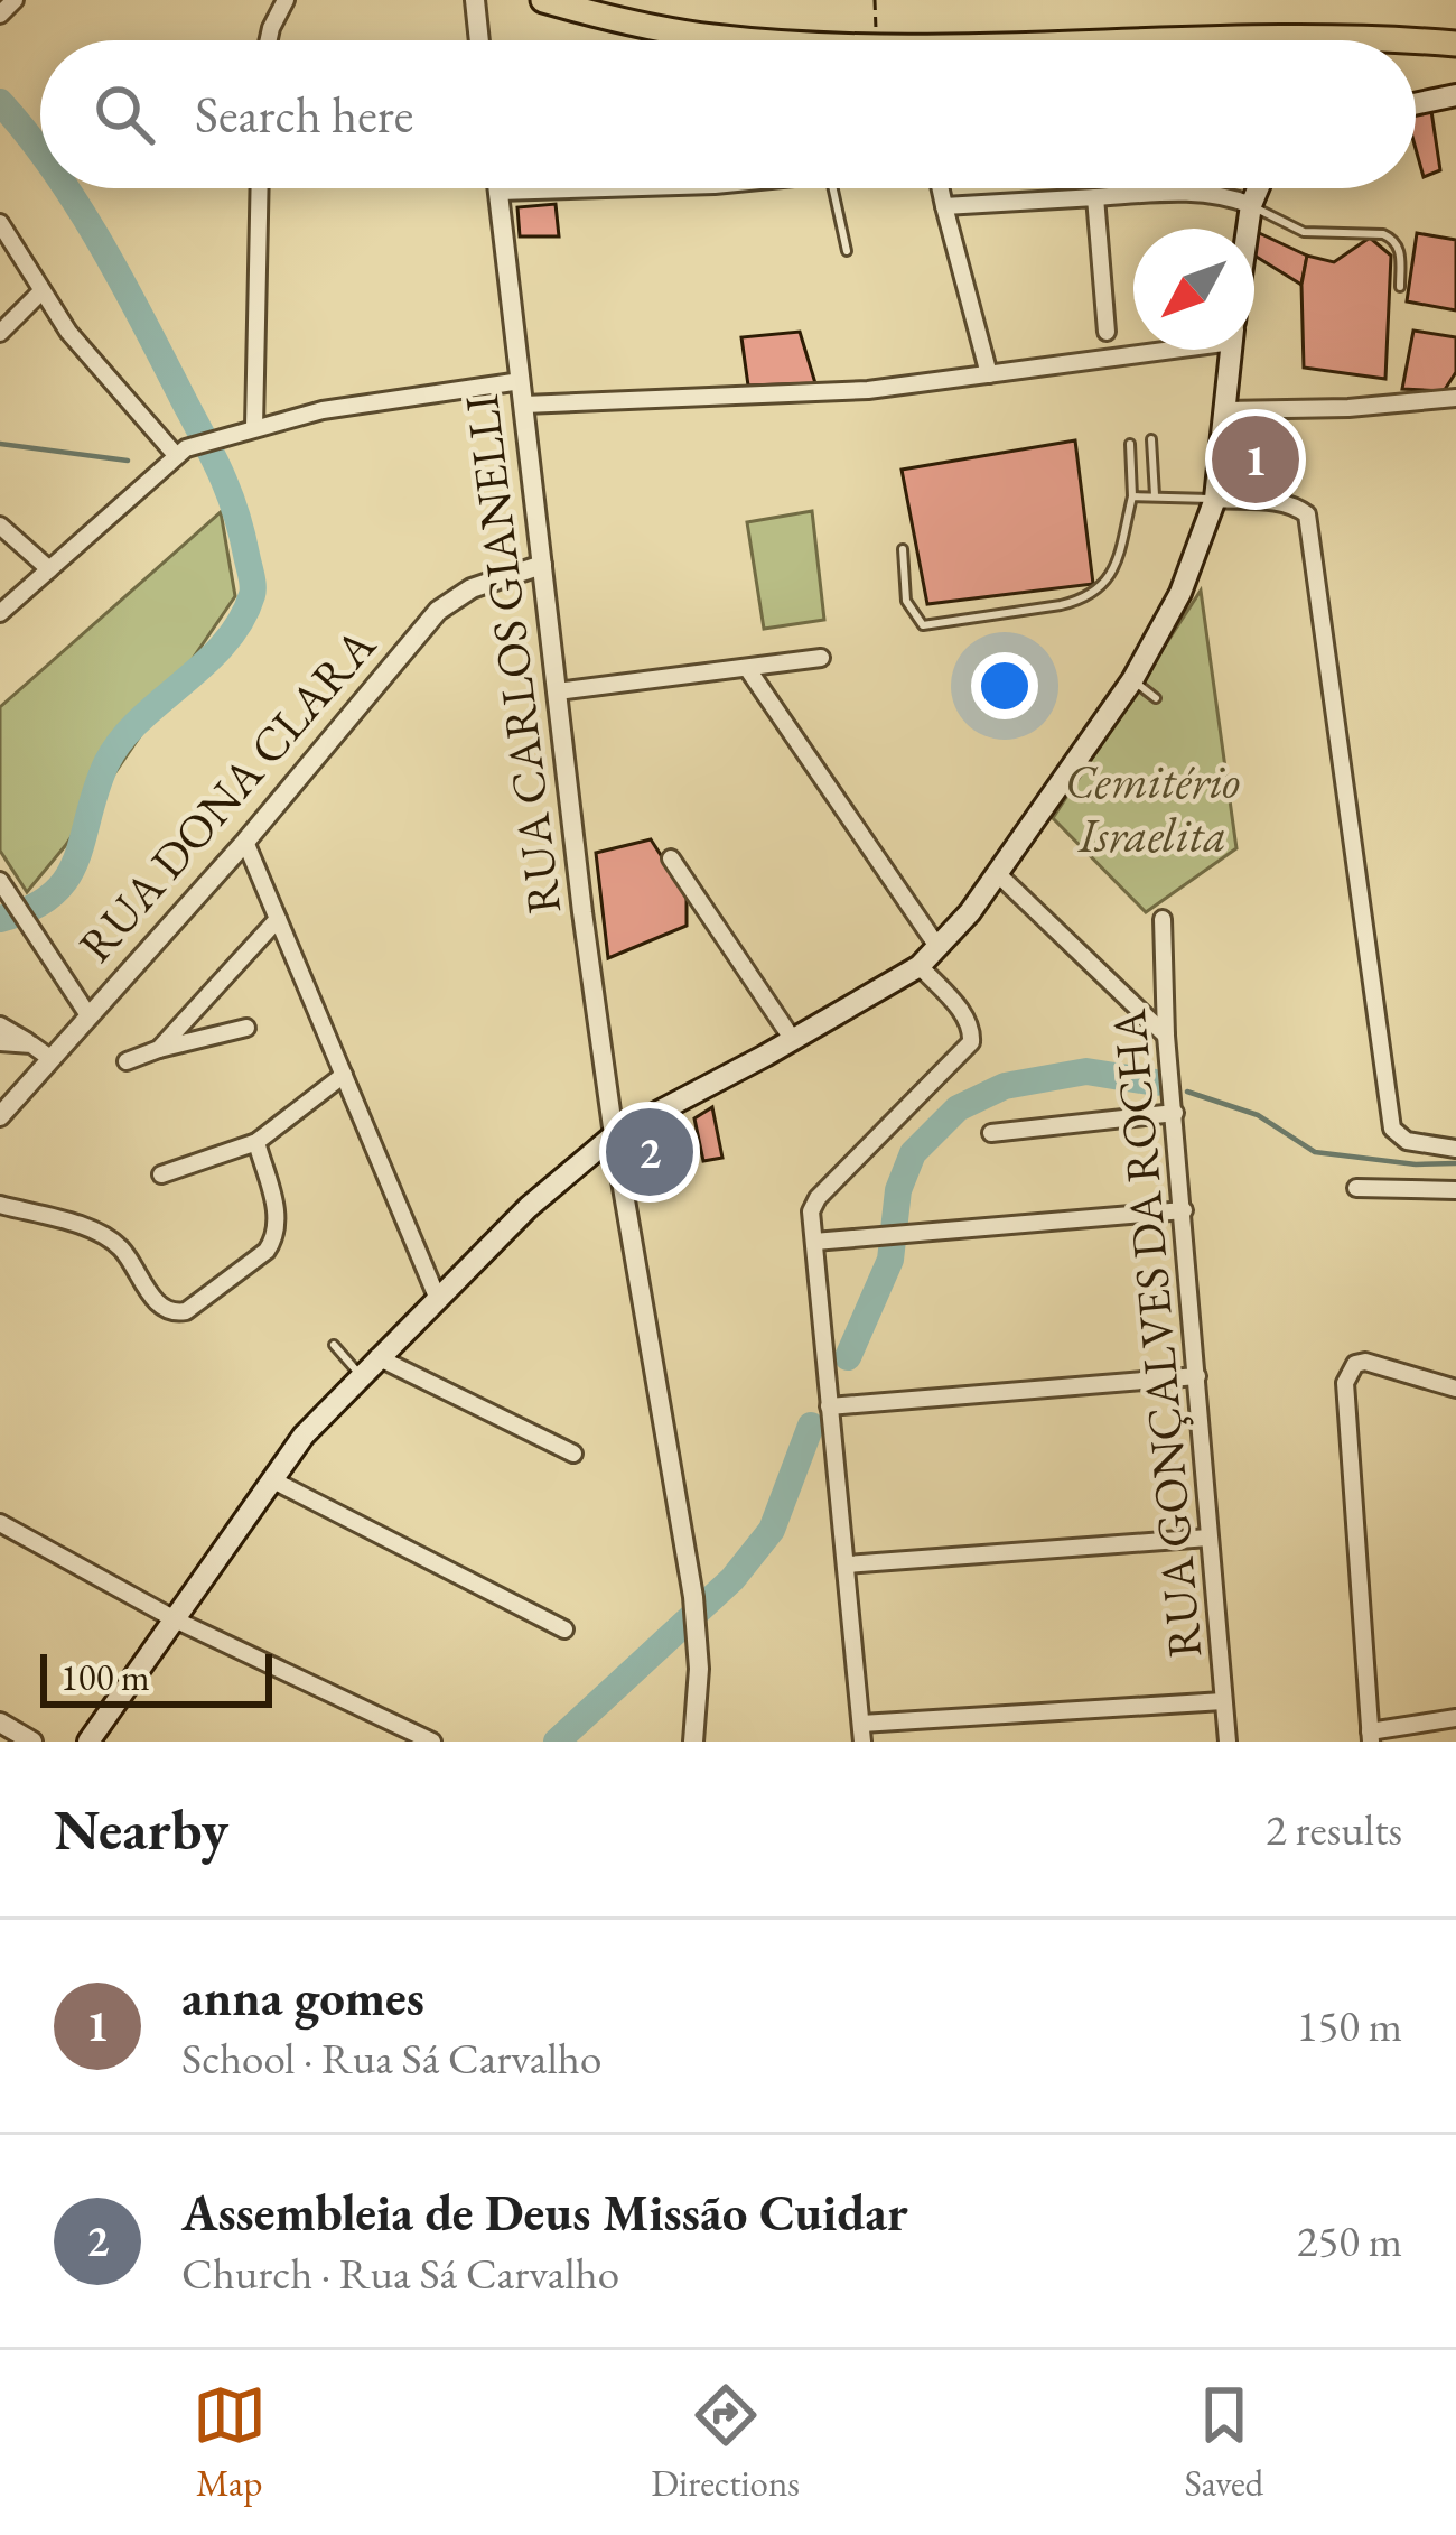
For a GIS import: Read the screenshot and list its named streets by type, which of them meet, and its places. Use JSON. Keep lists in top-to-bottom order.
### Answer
{
  "streets": {
    "street": ["RUA CARLOS GIANELLI", "RUA DONA CLARA", "RUA GONÇALVES DA ROCHA"]
  },
  "crossings": [
    ["RUA CARLOS GIANELLI", "RUA DONA CLARA"]
  ],
  "parks": ["Cemitério Israelita"],
  "scale_bar": "100 m",
  "north": "bottom left",
  "page": {
    "search": "Search here",
    "pins": ["1", "2"],
    "scale": "100 m",
    "heading": ["Nearby", "2 results"],
    "list": [
      {
        "mark": "1",
        "name": "anna gomes",
        "note": "School · Rua Sá Carvalho",
        "value": "150 m"
      },
      {
        "mark": "2",
        "name": "Assembleia de Deus Missão Cuidar",
        "note": "Church · Rua Sá Carvalho",
        "value": "250 m"
      }
    ],
    "nav": ["Map", "Directions", "Saved"]
  }
}
